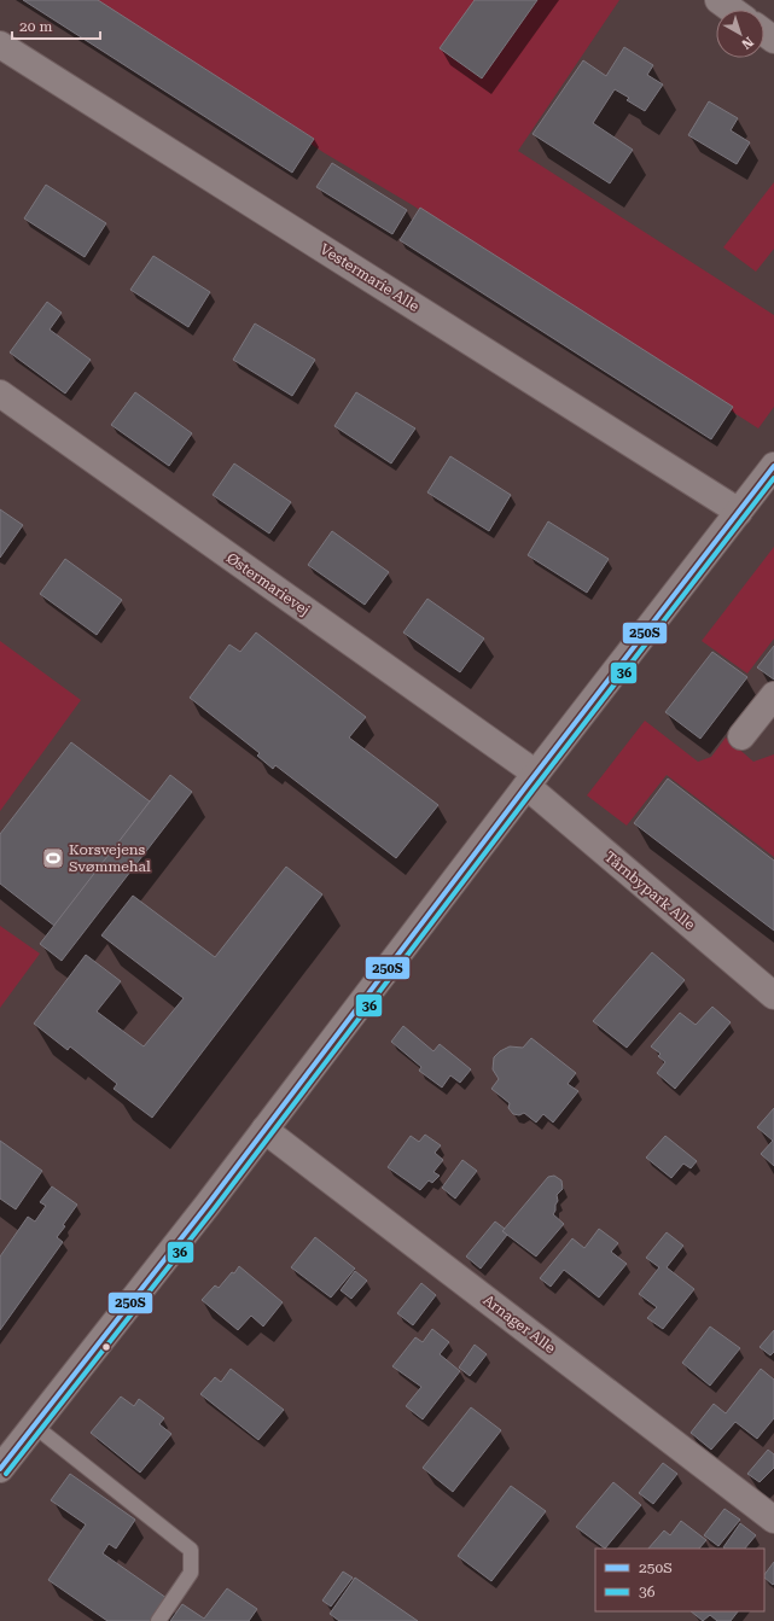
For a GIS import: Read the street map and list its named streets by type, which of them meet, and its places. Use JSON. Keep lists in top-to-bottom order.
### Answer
{
  "streets": {
    "street": [
      "Vestermarie Alle",
      "Østermarievej",
      "Tårnbypark Alle",
      "Arnager Alle"
    ]
  },
  "crossings": [
    ["Østermarievej", "Tårnbypark Alle"]
  ],
  "places": {
    "sports": ["Korsvejens Svømmehal"]
  },
  "lines": ["transit line 250S", "transit line 36"],
  "legend": ["250S", "36"],
  "scale_bar": "20 m",
  "north": "bottom right"
}
